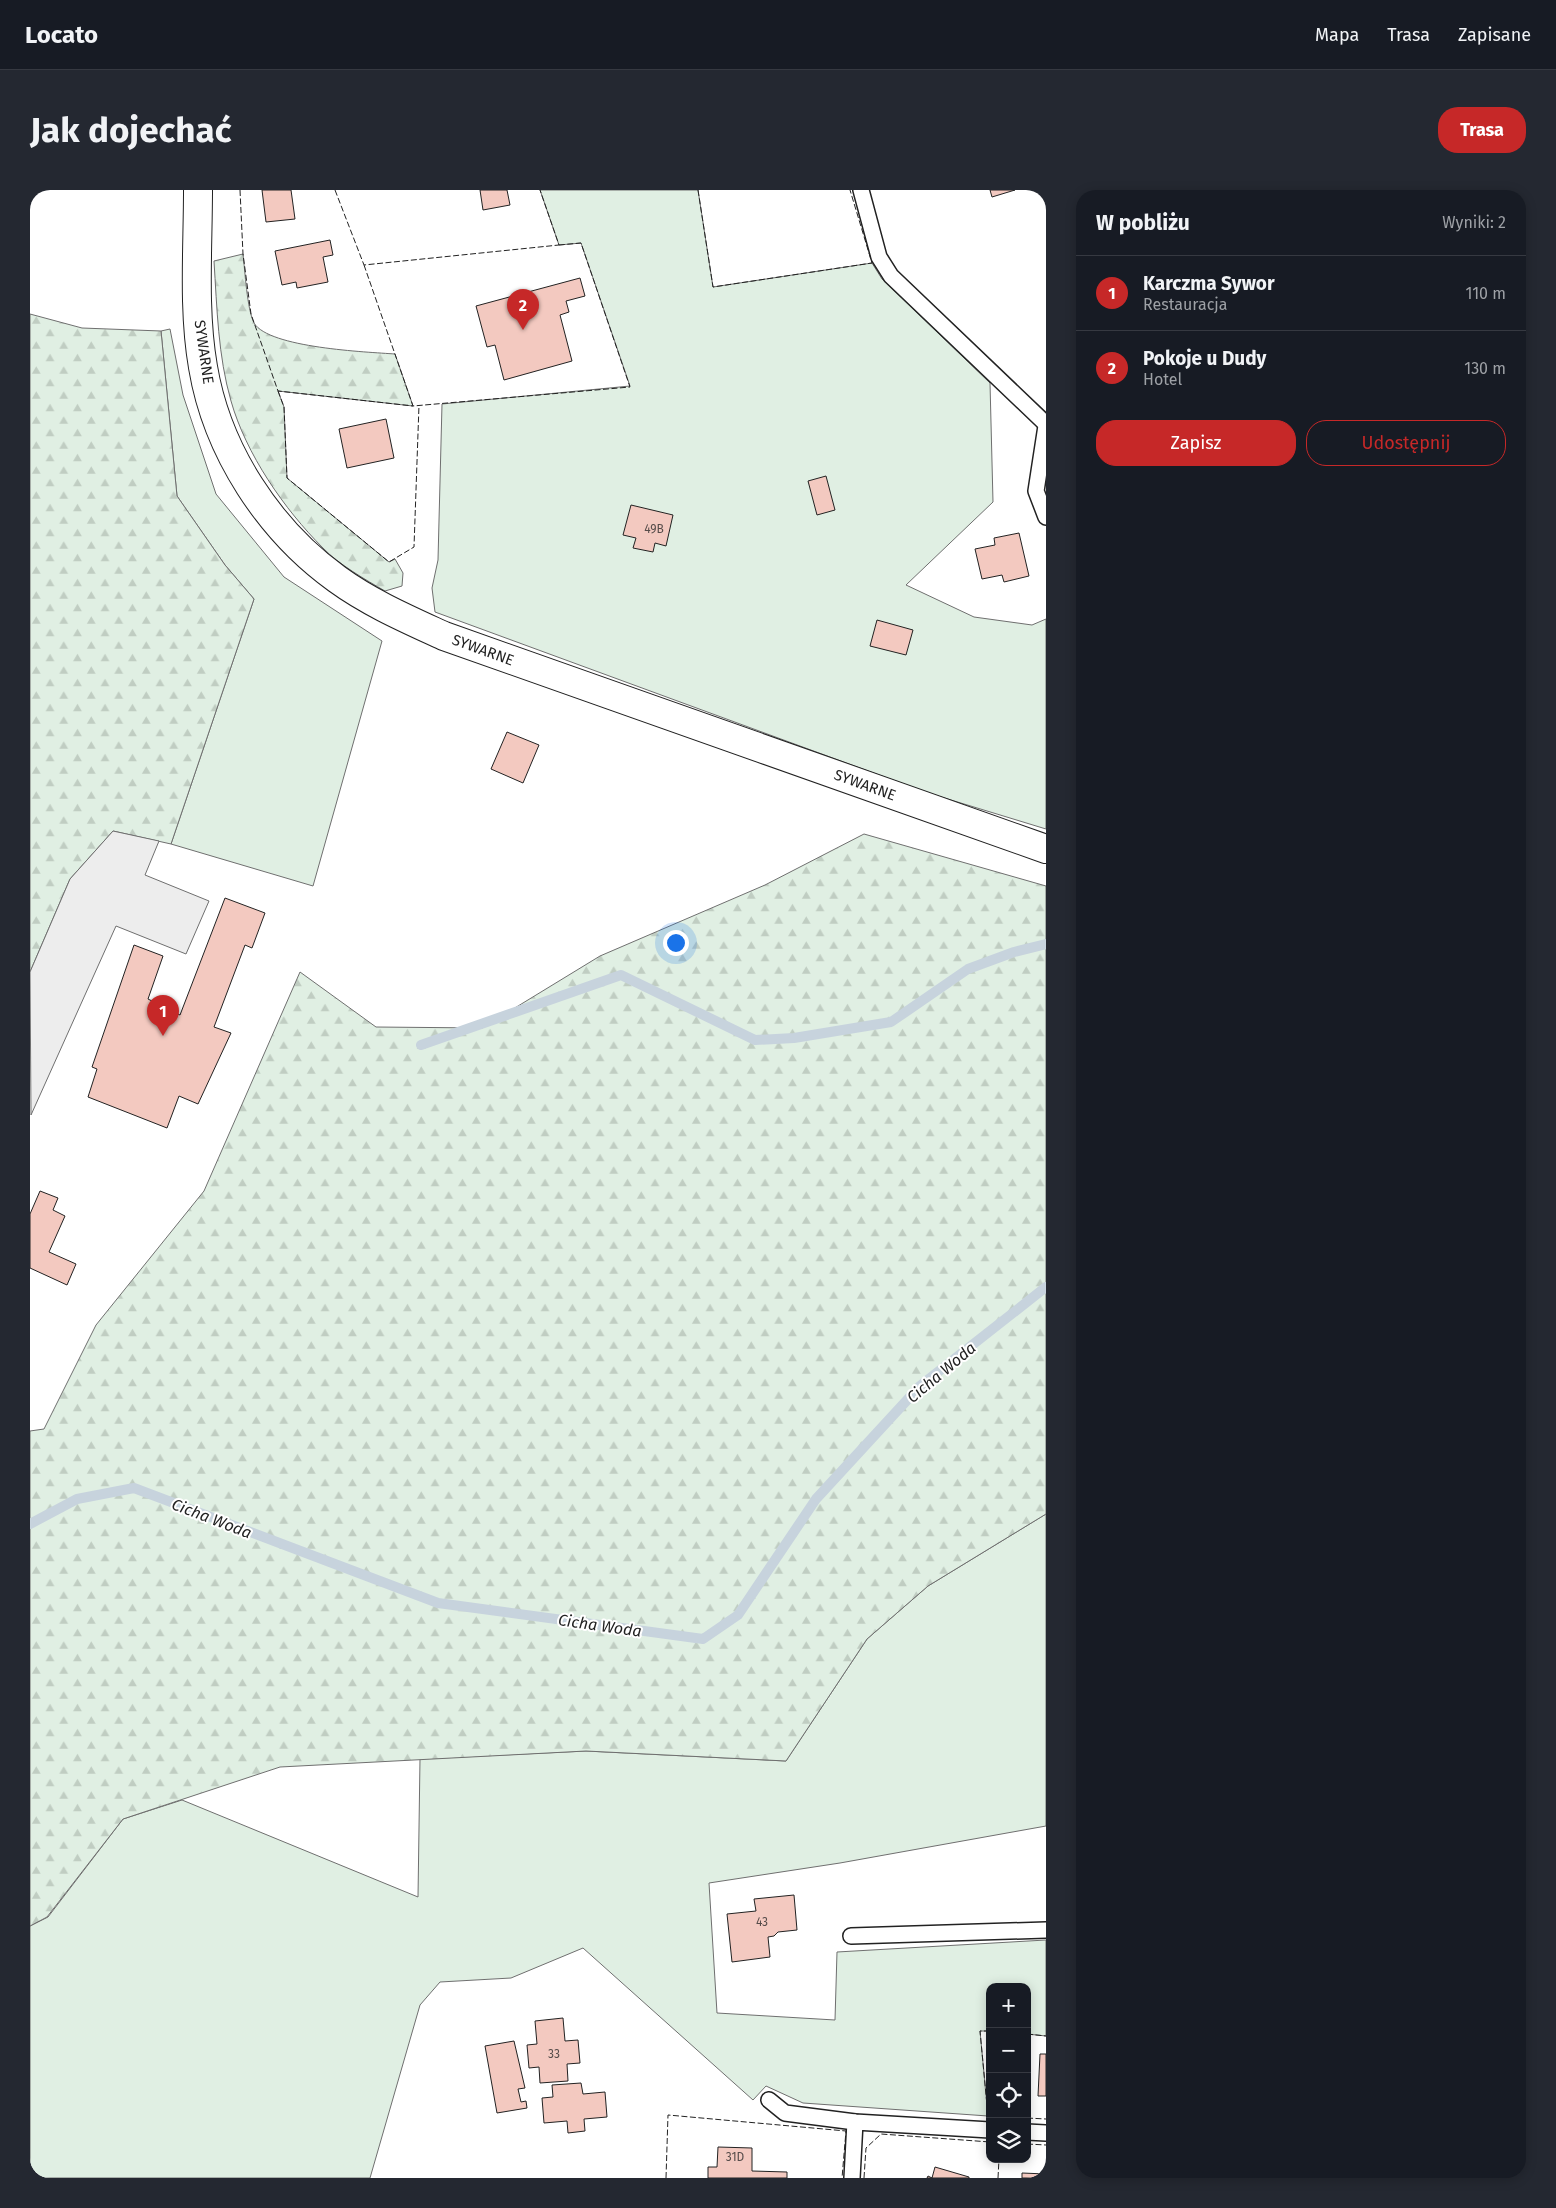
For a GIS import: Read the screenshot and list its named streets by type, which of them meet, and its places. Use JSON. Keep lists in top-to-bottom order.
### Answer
{
  "streets": {
    "street": ["SYWARNE"]
  },
  "water": ["Cicha Woda"],
  "house_numbers": [
    "49B",
    "43",
    "33",
    "31D"
  ],
  "page": {
    "header": "Locato",
    "nav": ["Mapa", "Trasa", "Zapisane"],
    "buttons": [
      "Trasa",
      ["Zapisz", "Udostępnij"]
    ],
    "title": "Jak dojechać",
    "heading": ["W pobliżu", "Wyniki: 2"],
    "list": [
      {
        "mark": "1",
        "name": "Karczma Sywor",
        "note": "Restauracja",
        "value": "110 m"
      },
      {
        "mark": "2",
        "name": "Pokoje u Dudy",
        "note": "Hotel",
        "value": "130 m"
      }
    ],
    "pins": ["2", "1"],
    "map_buttons": ["+", "−"]
  }
}
